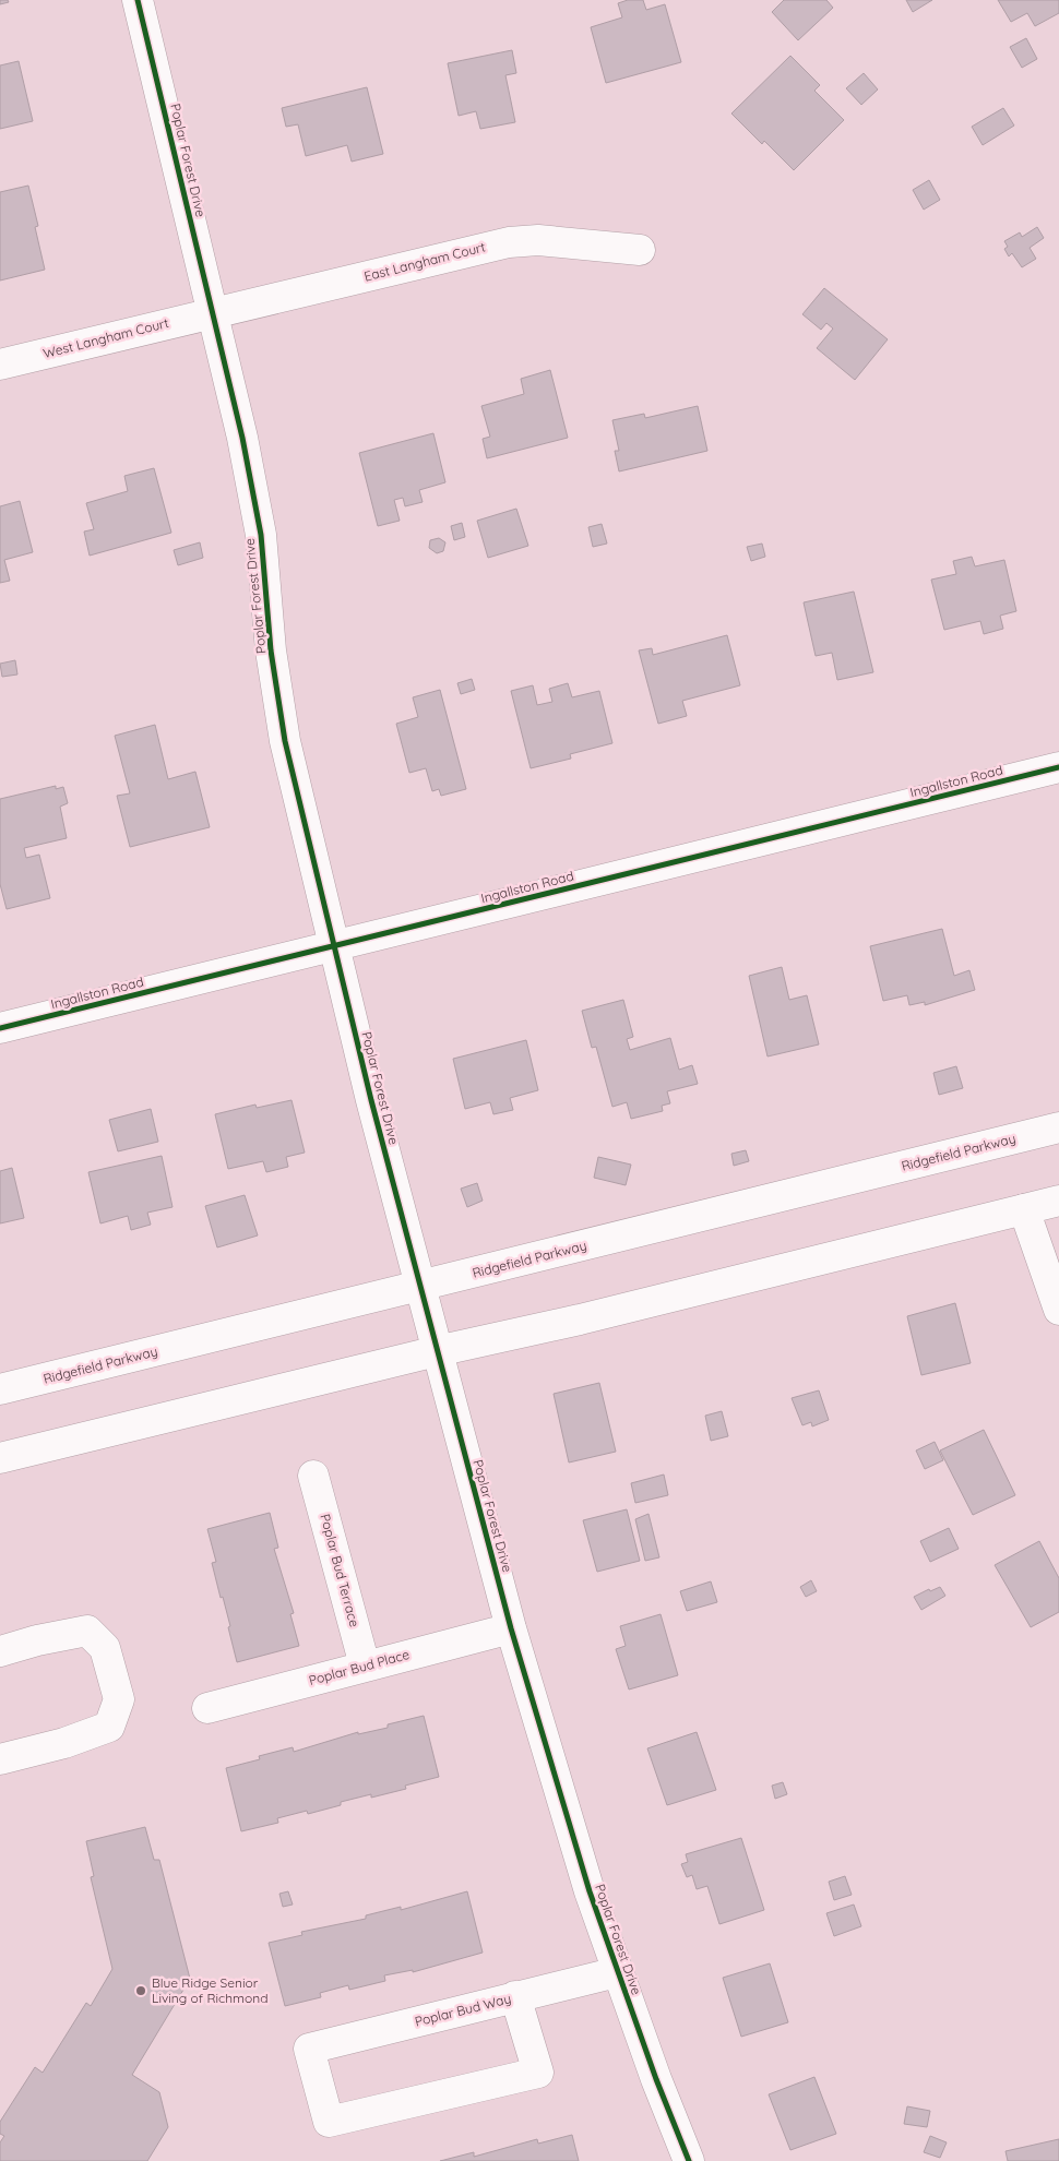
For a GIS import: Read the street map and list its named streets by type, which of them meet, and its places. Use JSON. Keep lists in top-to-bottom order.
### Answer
{
  "streets": {
    "street": [
      "Poplar Forest Drive",
      "East Langham Court",
      "West Langham Court",
      "Ingallston Road",
      "Ridgefield Parkway",
      "Poplar Bud Terrace",
      "Poplar Bud Place",
      "Poplar Bud Way"
    ]
  },
  "crossings": [
    ["Poplar Forest Drive", "East Langham Court"],
    ["Poplar Forest Drive", "West Langham Court"],
    ["Poplar Forest Drive", "Ingallston Road"],
    ["Poplar Forest Drive", "Ridgefield Parkway"],
    ["Poplar Forest Drive", "Poplar Bud Place"],
    ["Poplar Forest Drive", "Poplar Bud Way"],
    ["East Langham Court", "West Langham Court"],
    ["Poplar Bud Terrace", "Poplar Bud Place"]
  ],
  "places": ["Blue Ridge Senior Living of Richmond"]
}
